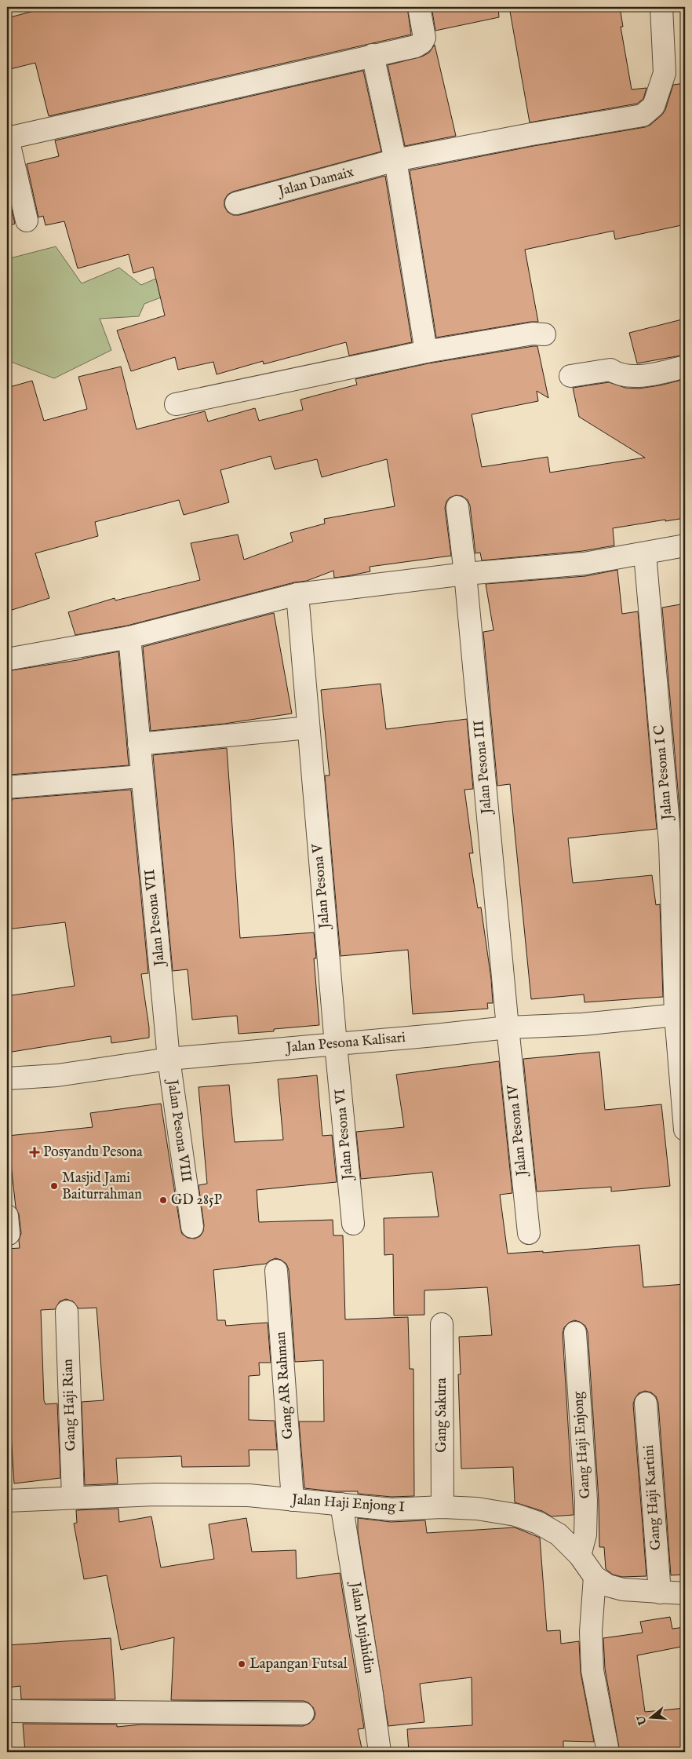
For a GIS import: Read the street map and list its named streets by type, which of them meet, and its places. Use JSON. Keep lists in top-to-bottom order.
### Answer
{
  "streets": {
    "street": [
      "Jalan Damaix",
      "Jalan Pesona III",
      "Jalan Pesona I C",
      "Jalan Pesona V",
      "Jalan Pesona VII",
      "Jalan Pesona Kalisari",
      "Jalan Pesona IV",
      "Jalan Pesona VIII",
      "Jalan Pesona VI",
      "Gang AR Rahman",
      "Gang Haji Rian",
      "Gang Sakura",
      "Gang Haji Enjong",
      "Gang Haji Kartini",
      "Jalan Haji Enjong I",
      "Jalan Mujahidin"
    ]
  },
  "crossings": [
    ["Jalan Pesona III", "Jalan Pesona Kalisari"],
    ["Jalan Pesona III", "Jalan Pesona IV"],
    ["Jalan Pesona I C", "Jalan Pesona Kalisari"],
    ["Jalan Pesona V", "Jalan Pesona Kalisari"],
    ["Jalan Pesona V", "Jalan Pesona VI"],
    ["Jalan Pesona VII", "Jalan Pesona Kalisari"],
    ["Jalan Pesona VII", "Jalan Pesona VIII"],
    ["Jalan Pesona Kalisari", "Jalan Pesona IV"],
    ["Jalan Pesona Kalisari", "Jalan Pesona VIII"],
    ["Jalan Pesona Kalisari", "Jalan Pesona VI"],
    ["Gang AR Rahman", "Jalan Haji Enjong I"],
    ["Gang Haji Rian", "Jalan Haji Enjong I"],
    ["Gang Sakura", "Jalan Haji Enjong I"],
    ["Gang Haji Enjong", "Jalan Haji Enjong I"],
    ["Gang Haji Kartini", "Jalan Haji Enjong I"],
    ["Jalan Haji Enjong I", "Jalan Mujahidin"]
  ],
  "places": {
    "health": ["Posyandu Pesona"],
    "other": ["Masjid Jami Baiturrahman", "GD 285P", "Lapangan Futsal"]
  },
  "north": "left"
}
